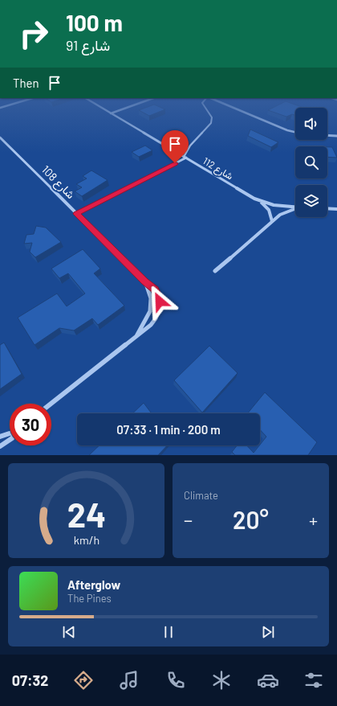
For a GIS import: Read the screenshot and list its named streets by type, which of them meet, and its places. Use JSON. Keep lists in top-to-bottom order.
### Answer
{
  "streets": {
    "street": ["شارع 112", "شارع 108"]
  },
  "page": {
    "turn": ["100 m", "شارع 91"],
    "then": "Then",
    "limit": "30",
    "trip": "07:33 · 1 min · 200 m",
    "tile": "Climate",
    "heat": ["−", "20°", "+"],
    "song": ["Afterglow", "The Pines"],
    "tabs": "07:32",
    "gauge": ["24", "km/h"]
  }
}
